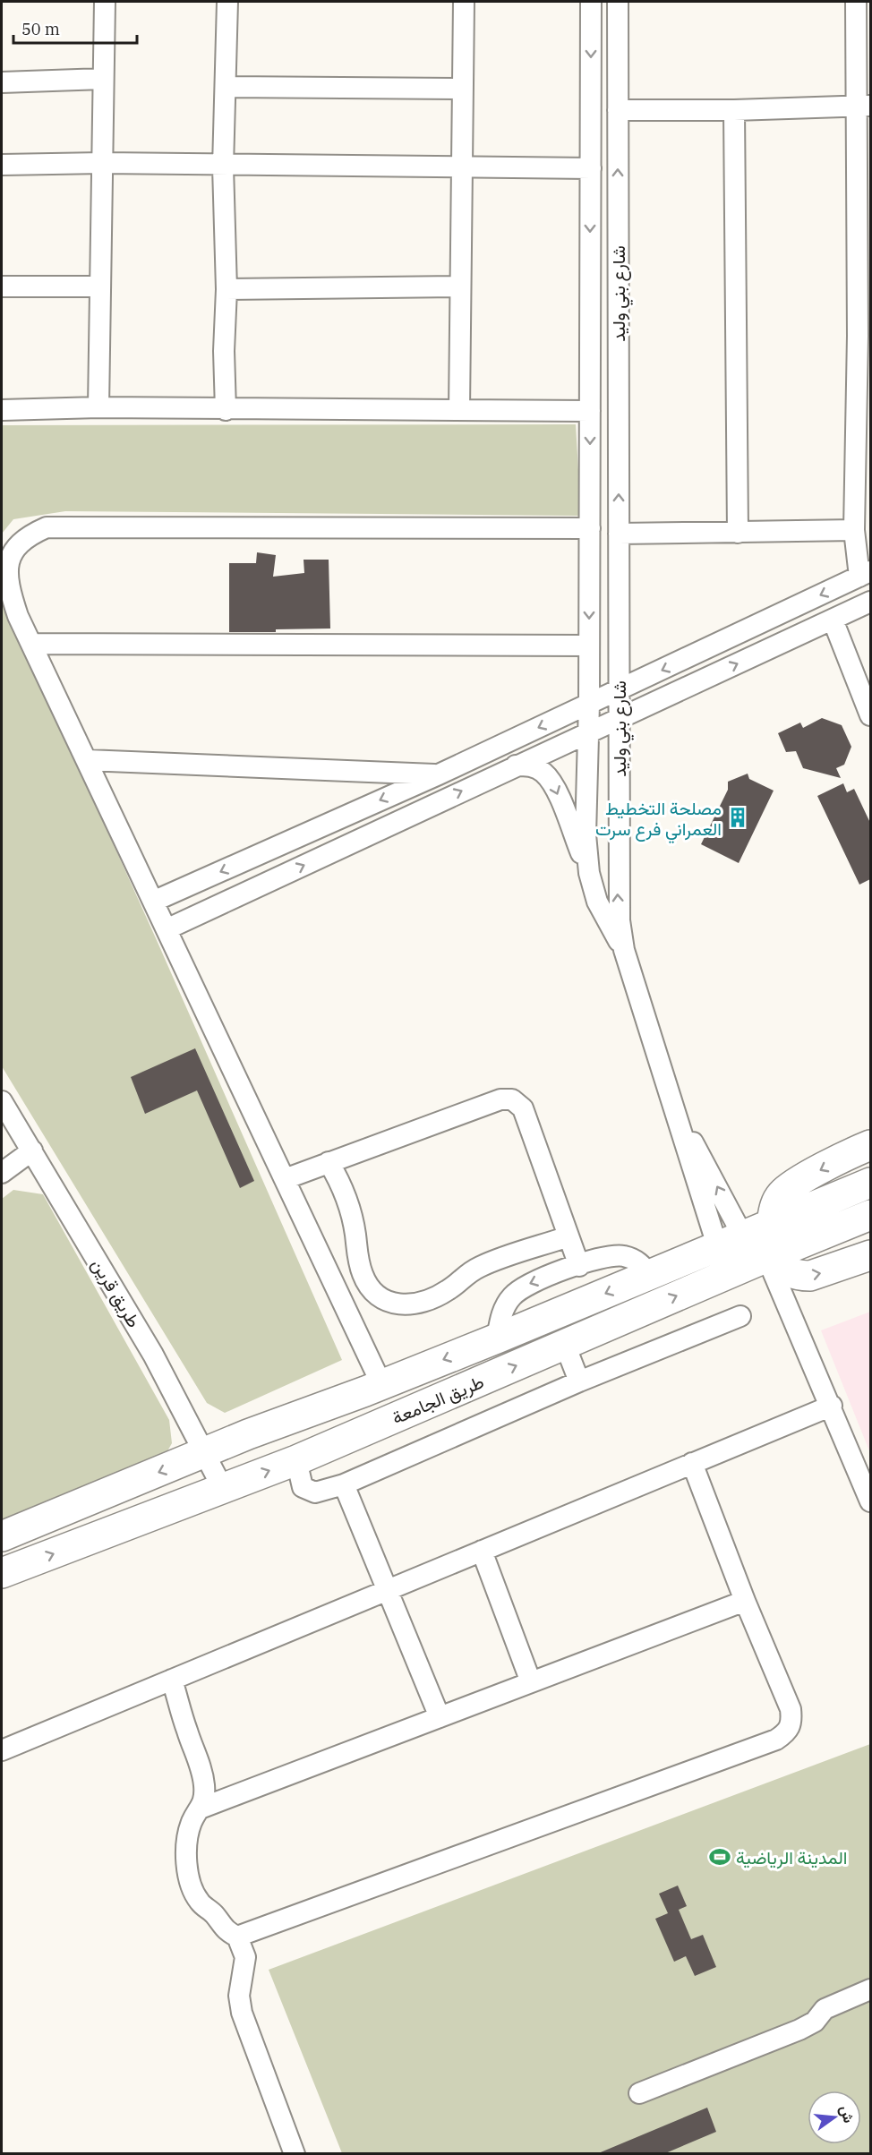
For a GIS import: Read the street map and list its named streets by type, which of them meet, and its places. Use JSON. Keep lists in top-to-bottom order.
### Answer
{
  "streets": {
    "highway": ["طريق الجامعة"],
    "street": ["شارع بني وليد", "طريق قرين"]
  },
  "crossings": [
    ["طريق قرين", "طريق الجامعة"]
  ],
  "places": {
    "building": ["مصلحة التخطيط العمراني فرع سرت"],
    "sports": ["المدينة الرياضية"]
  },
  "scale_bar": "50 m",
  "north": "right"
}
